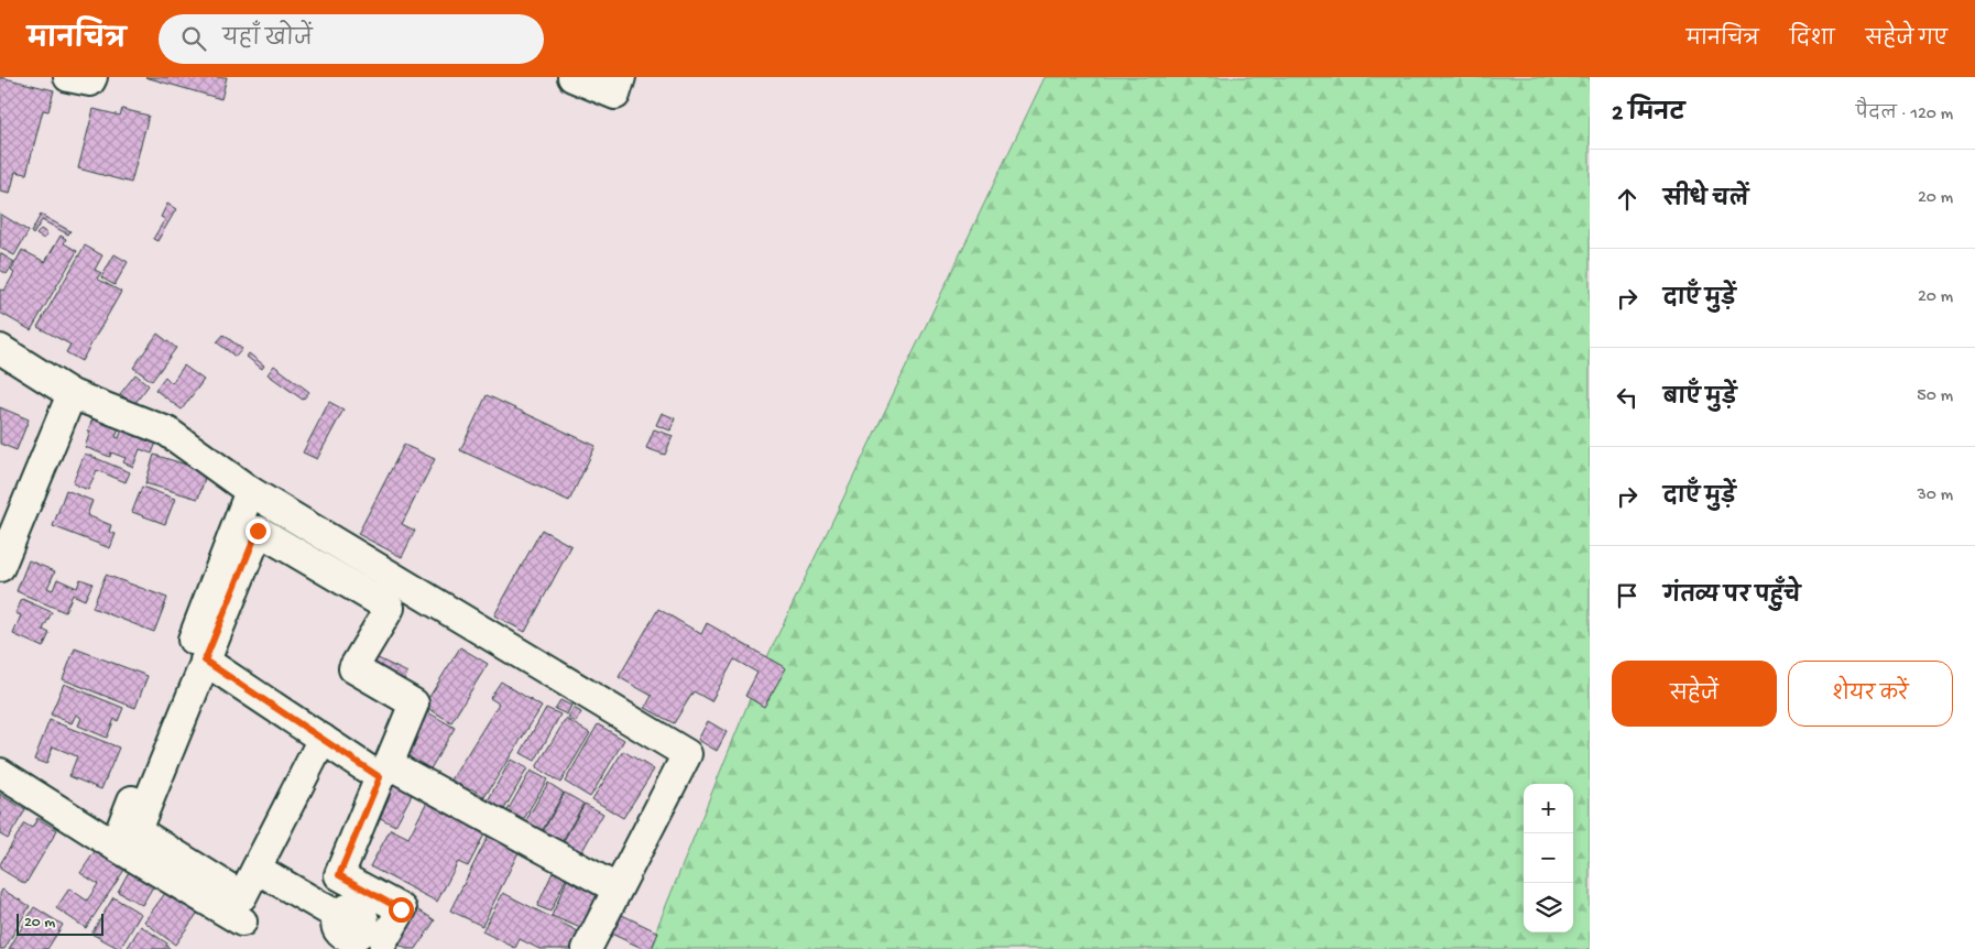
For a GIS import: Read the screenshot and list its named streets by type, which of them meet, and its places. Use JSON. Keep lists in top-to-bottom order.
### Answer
{
  "scale_bar": "20 m",
  "page": {
    "header": "मानचित्र",
    "search": "यहाँ खोजें",
    "nav": ["मानचित्र", "दिशा", "सहेजे गए"],
    "heading": ["2 मिनट", "पैदल · 120 m"],
    "list": [
      ["सीधे चलें", "20 m"],
      ["दाएँ मुड़ें", "20 m"],
      ["बाएँ मुड़ें", "50 m"],
      ["दाएँ मुड़ें", "30 m"],
      "गंतव्य पर पहुँचे"
    ],
    "buttons": ["सहेजें", "शेयर करें"],
    "map_buttons": ["+", "−"],
    "scale": "20 m"
  }
}
